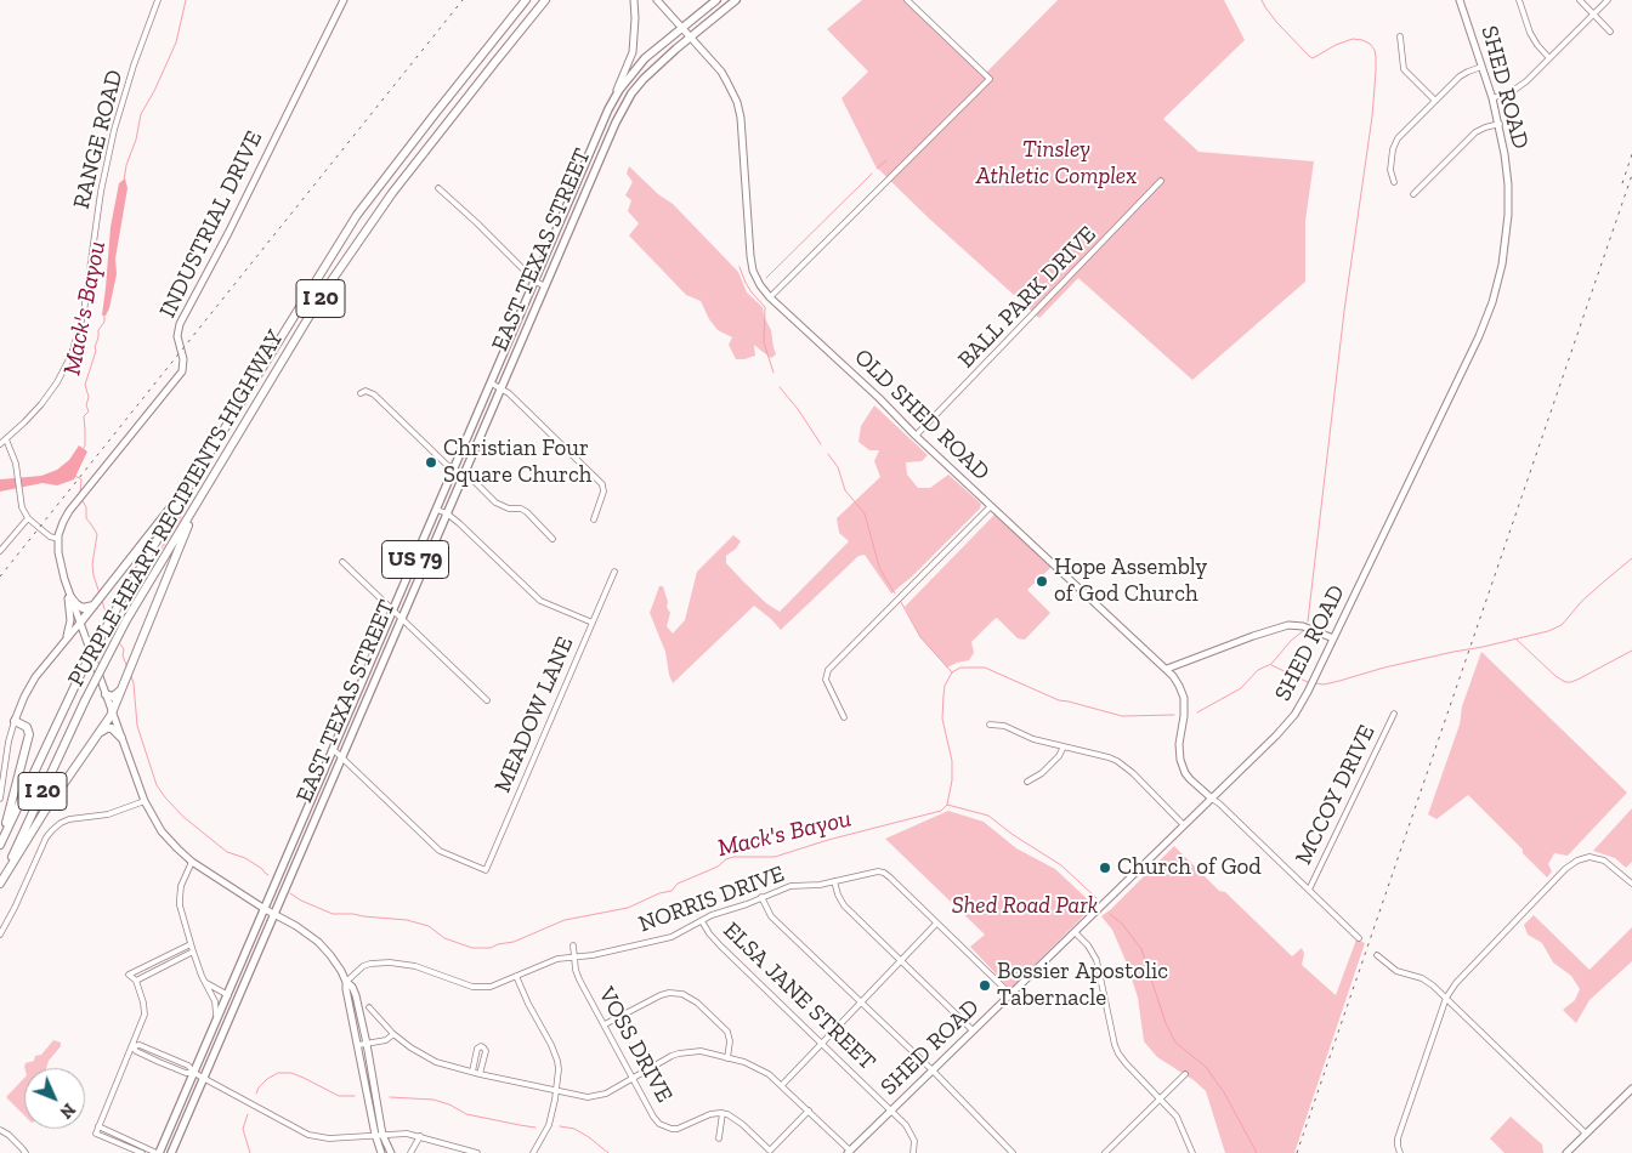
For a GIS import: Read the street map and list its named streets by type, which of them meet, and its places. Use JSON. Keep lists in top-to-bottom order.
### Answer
{
  "streets": {
    "highway": ["I 20", "PURPLE HEART RECIPIENTS HIGHWAY"],
    "main road": ["EAST TEXAS STREET", "US 79"],
    "street": [
      "SHED ROAD",
      "RANGE ROAD",
      "INDUSTRIAL DRIVE",
      "BALL PARK DRIVE",
      "OLD SHED ROAD",
      "MEADOW LANE",
      "MCCOY DRIVE",
      "NORRIS DRIVE",
      "ELSA JANE STREET",
      "VOSS DRIVE"
    ]
  },
  "crossings": [
    ["SHED ROAD", "OLD SHED ROAD"],
    ["SHED ROAD", "ELSA JANE STREET"],
    ["INDUSTRIAL DRIVE", "EAST TEXAS STREET"],
    ["INDUSTRIAL DRIVE", "NORRIS DRIVE"],
    ["EAST TEXAS STREET", "OLD SHED ROAD"],
    ["EAST TEXAS STREET", "MEADOW LANE"],
    ["BALL PARK DRIVE", "OLD SHED ROAD"],
    ["NORRIS DRIVE", "ELSA JANE STREET"],
    ["NORRIS DRIVE", "VOSS DRIVE"]
  ],
  "water": ["Mack's Bayou"],
  "parks": ["Tinsley Athletic Complex", "Shed Road Park"],
  "places": [
    "Christian Four Square Church",
    "Hope Assembly of God Church",
    "Church of God",
    "Bossier Apostolic Tabernacle"
  ],
  "north": "bottom right"
}
